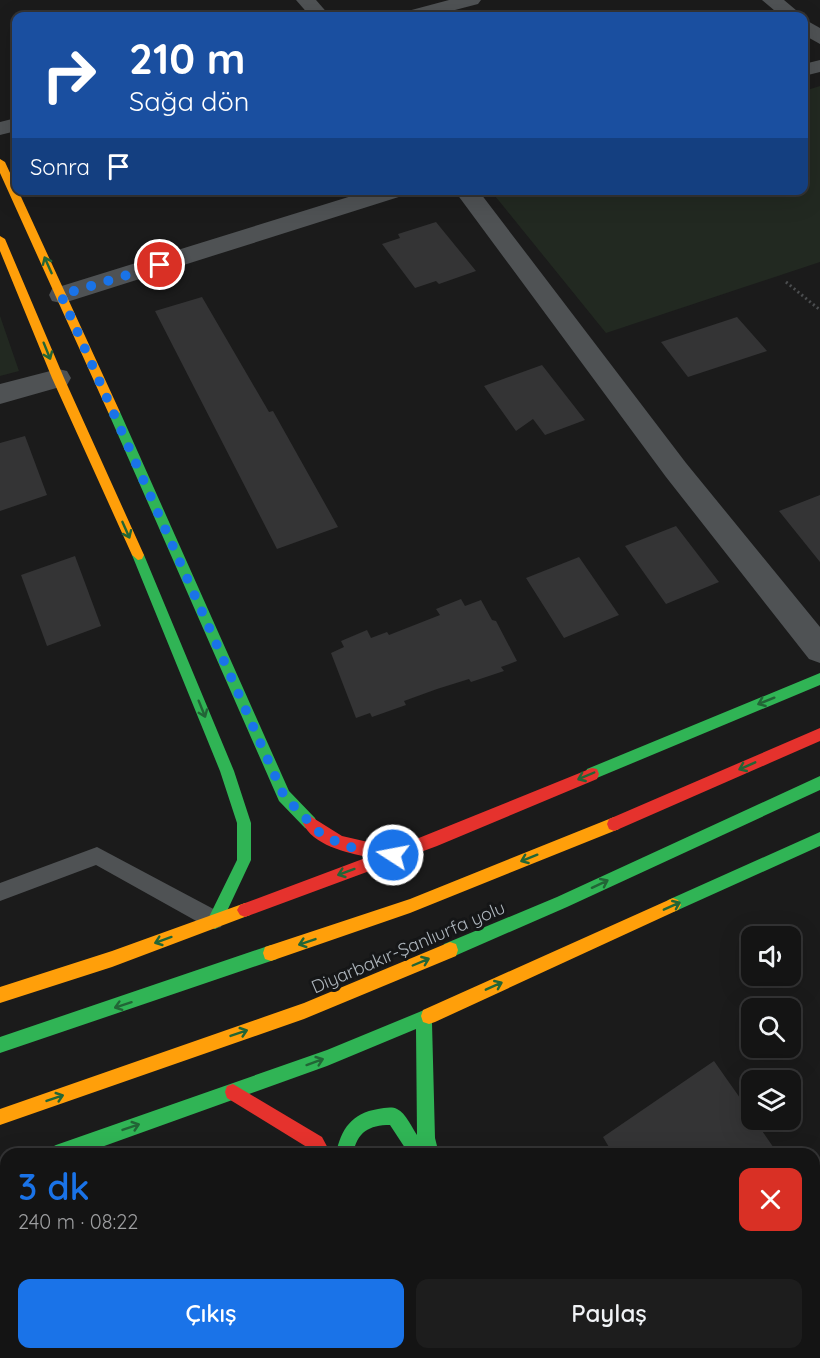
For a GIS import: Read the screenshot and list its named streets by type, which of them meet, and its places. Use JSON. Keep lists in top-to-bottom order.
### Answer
{
  "streets": {
    "main road": ["Diyarbakır-Şanlıurfa yolu"]
  },
  "page": {
    "turn": ["210 m", "Sağa dön"],
    "then": "Sonra",
    "heading": ["3 dk", "240 m · 08:22"],
    "buttons": ["Çıkış", "Paylaş"]
  }
}
